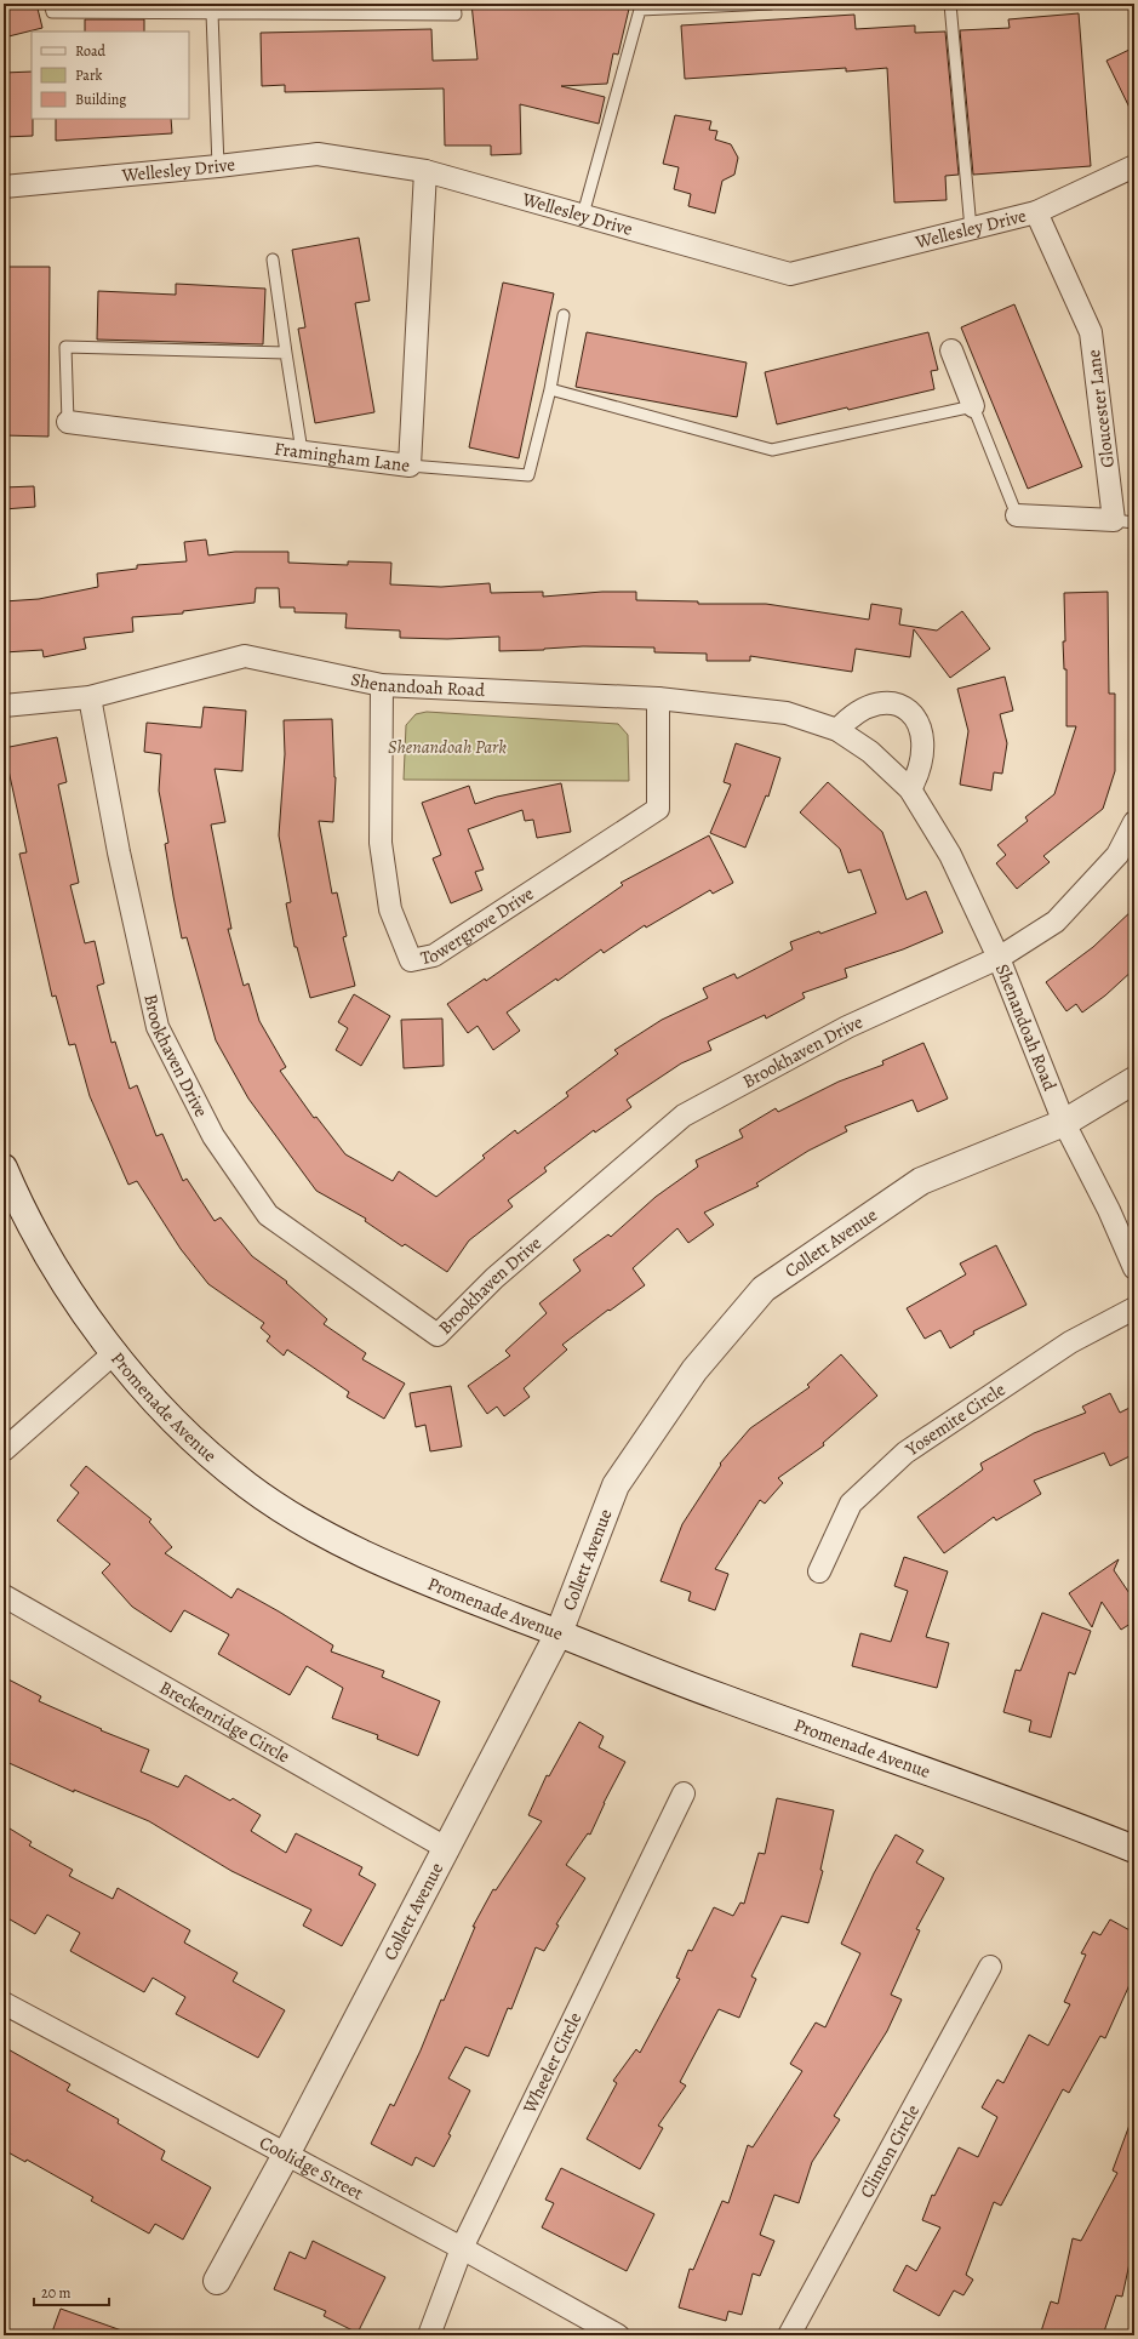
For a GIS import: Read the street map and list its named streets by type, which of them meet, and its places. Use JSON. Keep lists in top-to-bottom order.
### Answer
{
  "streets": {
    "street": [
      "Wellesley Drive",
      "Gloucester Lane",
      "Framingham Lane",
      "Shenandoah Road",
      "Towergrove Drive",
      "Brookhaven Drive",
      "Collett Avenue",
      "Promenade Avenue",
      "Yosemite Circle",
      "Breckenridge Circle",
      "Wheeler Circle",
      "Clinton Circle",
      "Coolidge Street"
    ]
  },
  "crossings": [
    ["Wellesley Drive", "Gloucester Lane"],
    ["Wellesley Drive", "Framingham Lane"],
    ["Shenandoah Road", "Towergrove Drive"],
    ["Shenandoah Road", "Brookhaven Drive"],
    ["Shenandoah Road", "Collett Avenue"],
    ["Collett Avenue", "Promenade Avenue"],
    ["Collett Avenue", "Breckenridge Circle"],
    ["Collett Avenue", "Coolidge Street"],
    ["Wheeler Circle", "Coolidge Street"]
  ],
  "parks": ["Shenandoah Park"],
  "legend": ["Road", "Park", "Building"],
  "scale_bar": "20 m"
}
